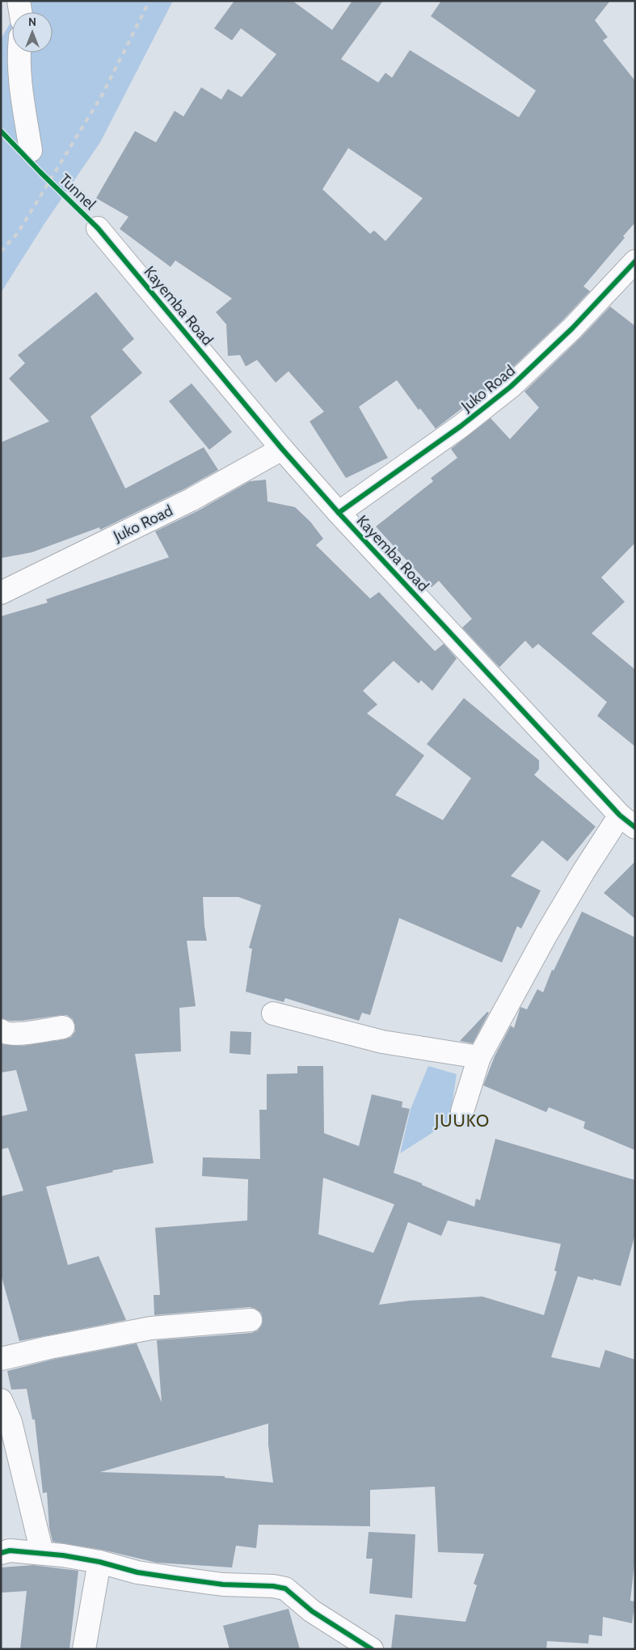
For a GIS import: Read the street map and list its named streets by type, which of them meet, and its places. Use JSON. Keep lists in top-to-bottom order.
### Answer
{
  "streets": {
    "street": ["Kayemba Road", "Juko Road"],
    "cycle path": ["Tunnel"]
  },
  "crossings": [
    ["Kayemba Road", "Juko Road"]
  ],
  "districts": ["JUUKO"],
  "north": "top"
}
